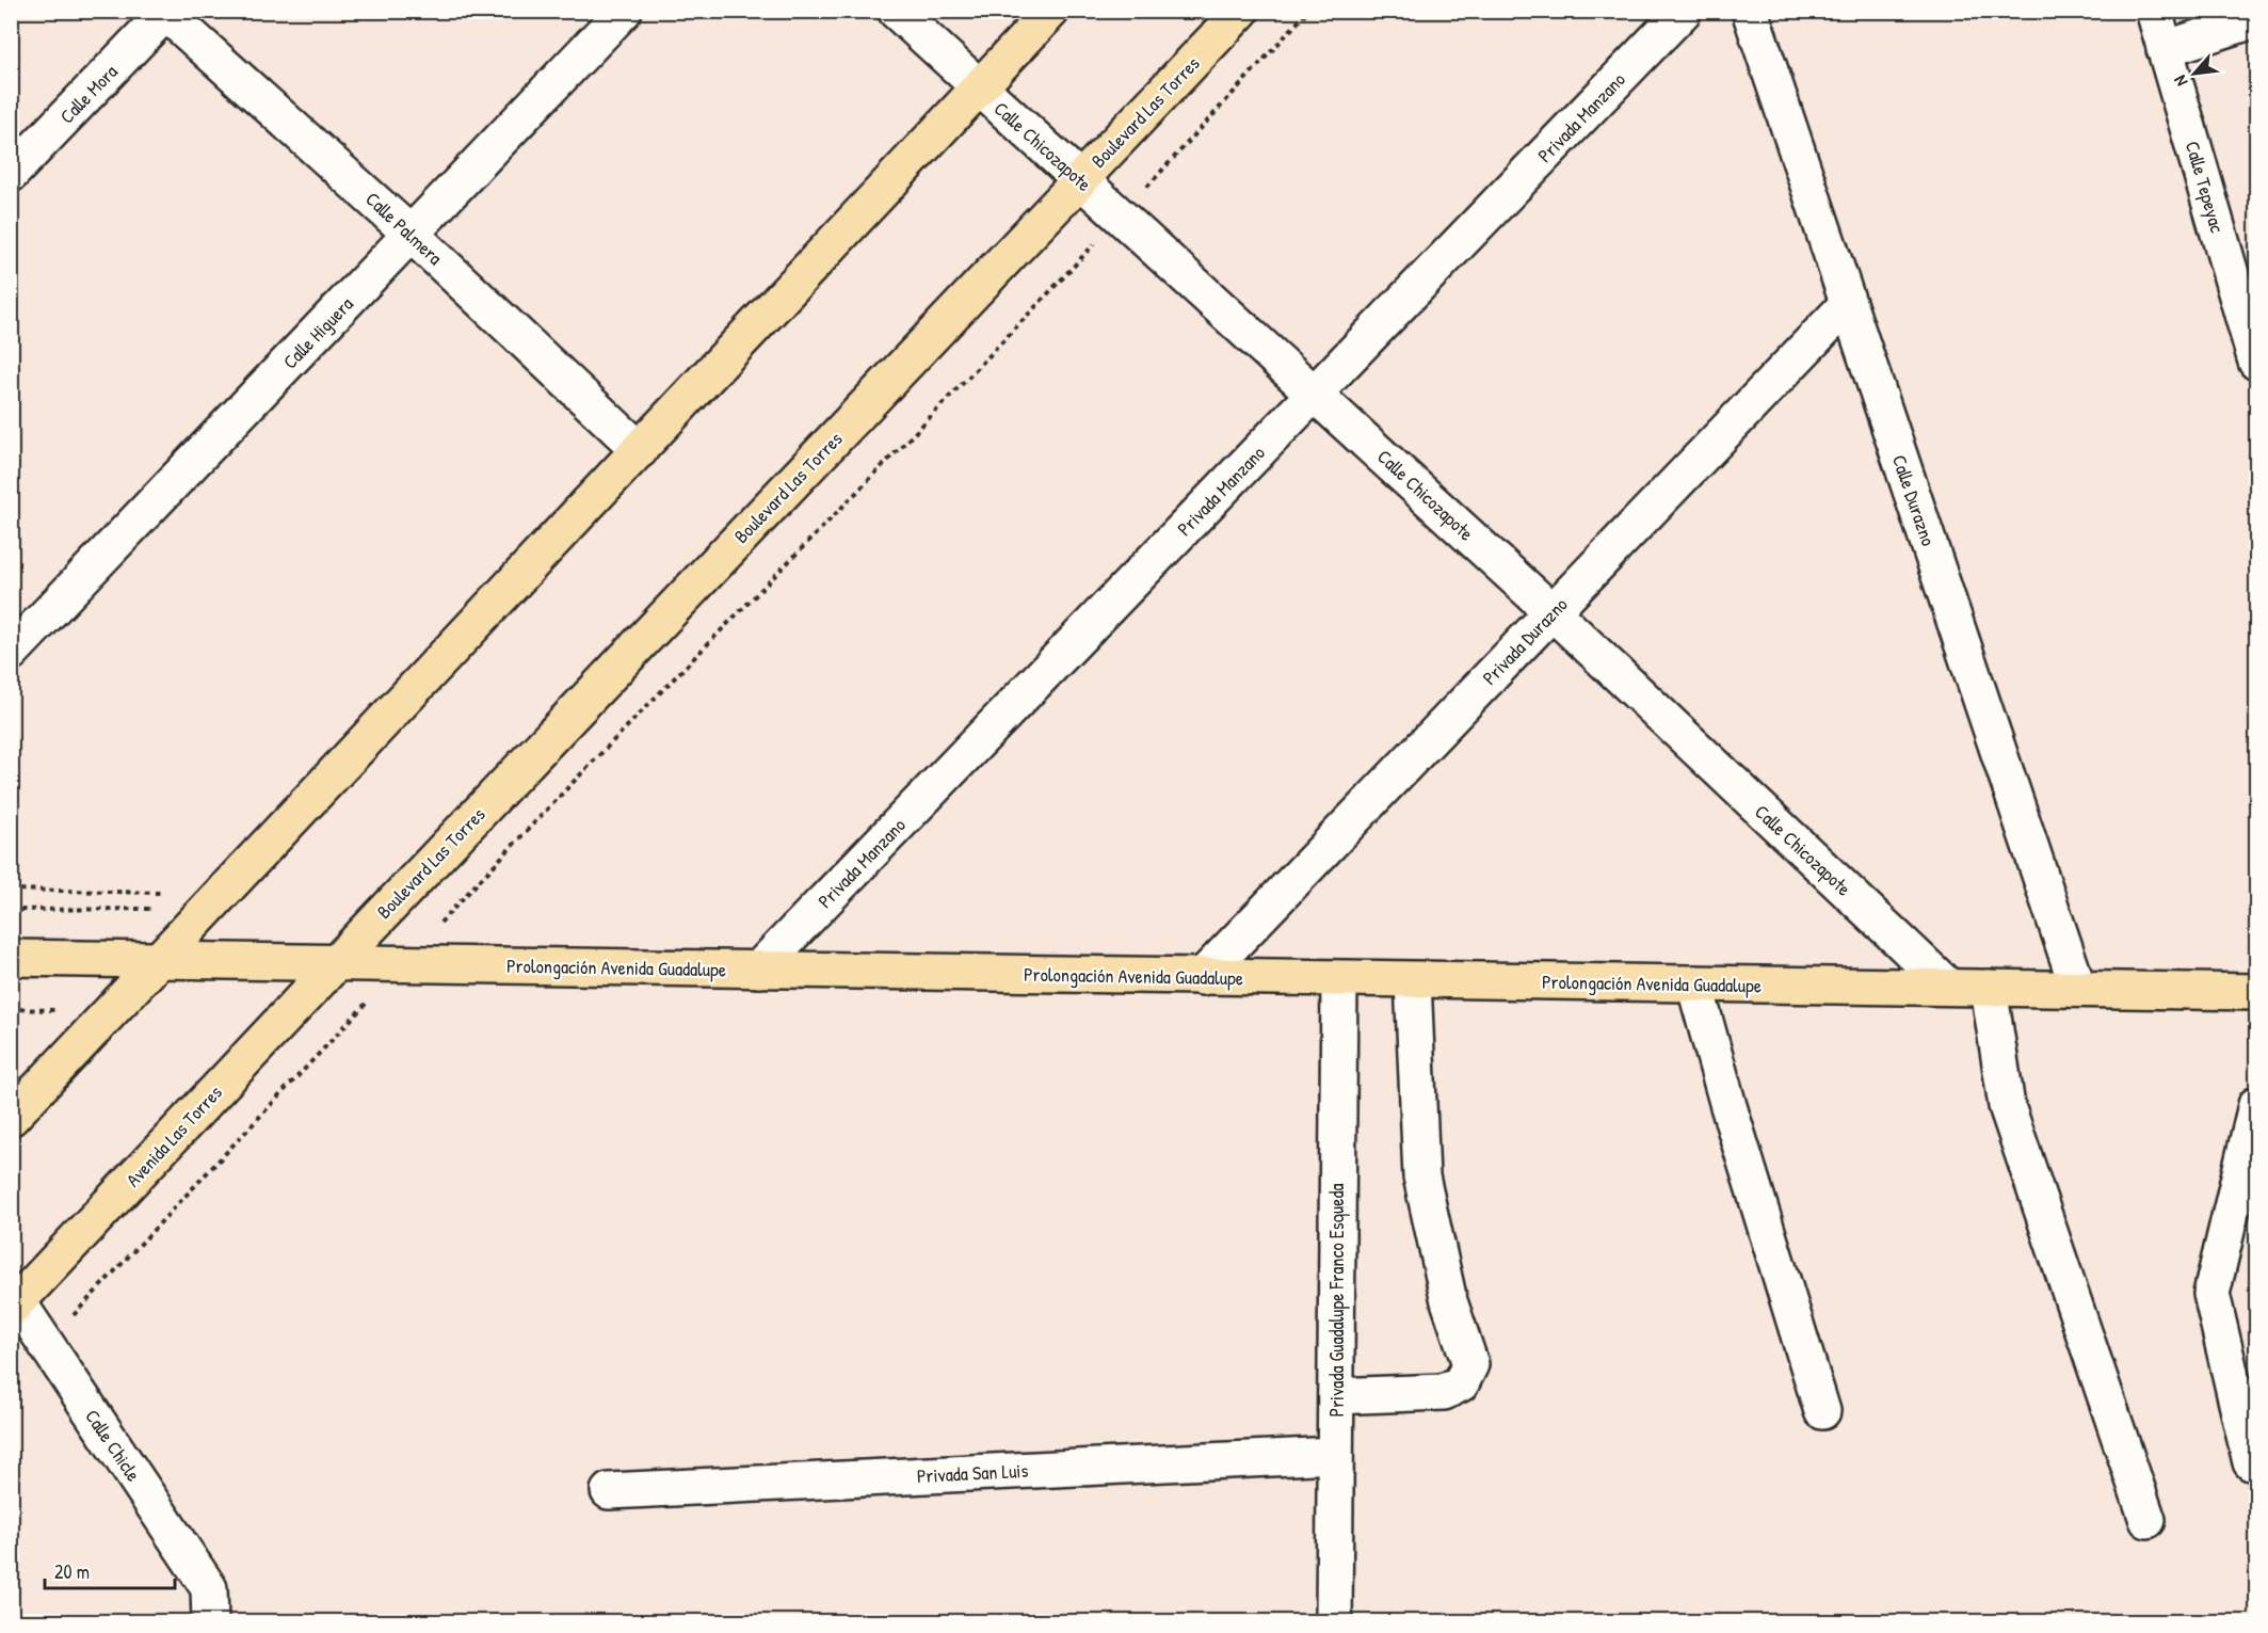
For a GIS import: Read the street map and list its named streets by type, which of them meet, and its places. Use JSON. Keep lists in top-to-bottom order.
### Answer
{
  "streets": {
    "main road": ["Boulevard Las Torres", "Prolongación Avenida Guadalupe", "Avenida Las Torres"],
    "street": [
      "Calle Mora",
      "Privada Manzano",
      "Calle Chicozapote",
      "Calle Tepeyac",
      "Calle Palmera",
      "Calle Higuera",
      "Calle Durazno",
      "Privada Durazno",
      "Privada Guadalupe Franco Esqueda",
      "Calle Chicle",
      "Privada San Luis"
    ]
  },
  "crossings": [
    ["Calle Mora", "Calle Palmera"],
    ["Boulevard Las Torres", "Calle Chicozapote"],
    ["Boulevard Las Torres", "Prolongación Avenida Guadalupe"],
    ["Boulevard Las Torres", "Avenida Las Torres"],
    ["Privada Manzano", "Calle Chicozapote"],
    ["Privada Manzano", "Prolongación Avenida Guadalupe"],
    ["Calle Chicozapote", "Privada Durazno"],
    ["Calle Chicozapote", "Prolongación Avenida Guadalupe"],
    ["Calle Palmera", "Calle Higuera"],
    ["Calle Durazno", "Privada Durazno"],
    ["Calle Durazno", "Prolongación Avenida Guadalupe"],
    ["Privada Durazno", "Prolongación Avenida Guadalupe"],
    ["Prolongación Avenida Guadalupe", "Avenida Las Torres"],
    ["Prolongación Avenida Guadalupe", "Privada Guadalupe Franco Esqueda"],
    ["Avenida Las Torres", "Calle Chicle"],
    ["Privada Guadalupe Franco Esqueda", "Privada San Luis"]
  ],
  "scale_bar": "20 m",
  "north": "bottom left"
}
